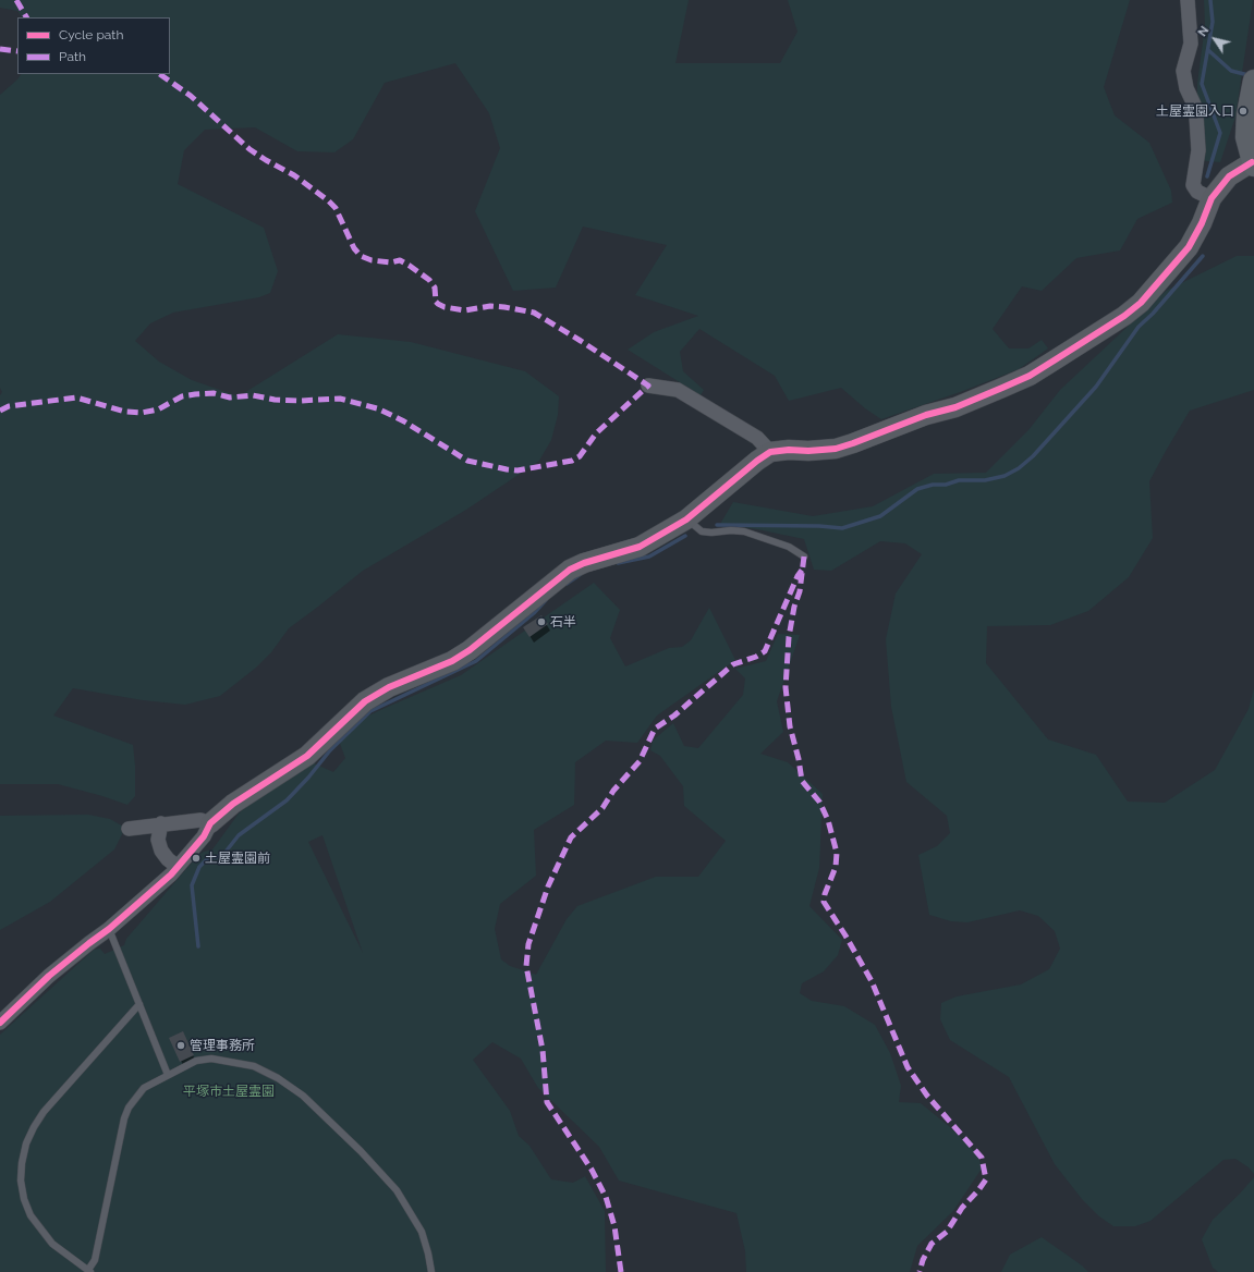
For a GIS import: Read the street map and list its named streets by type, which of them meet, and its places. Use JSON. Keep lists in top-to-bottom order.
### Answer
{
  "parks": ["平塚市土屋霊園"],
  "places": [
    "土屋霊園入口",
    "石半",
    "土屋霊園前",
    "管理事務所"
  ],
  "legend": ["Cycle path", "Path"],
  "north": "top left"
}
